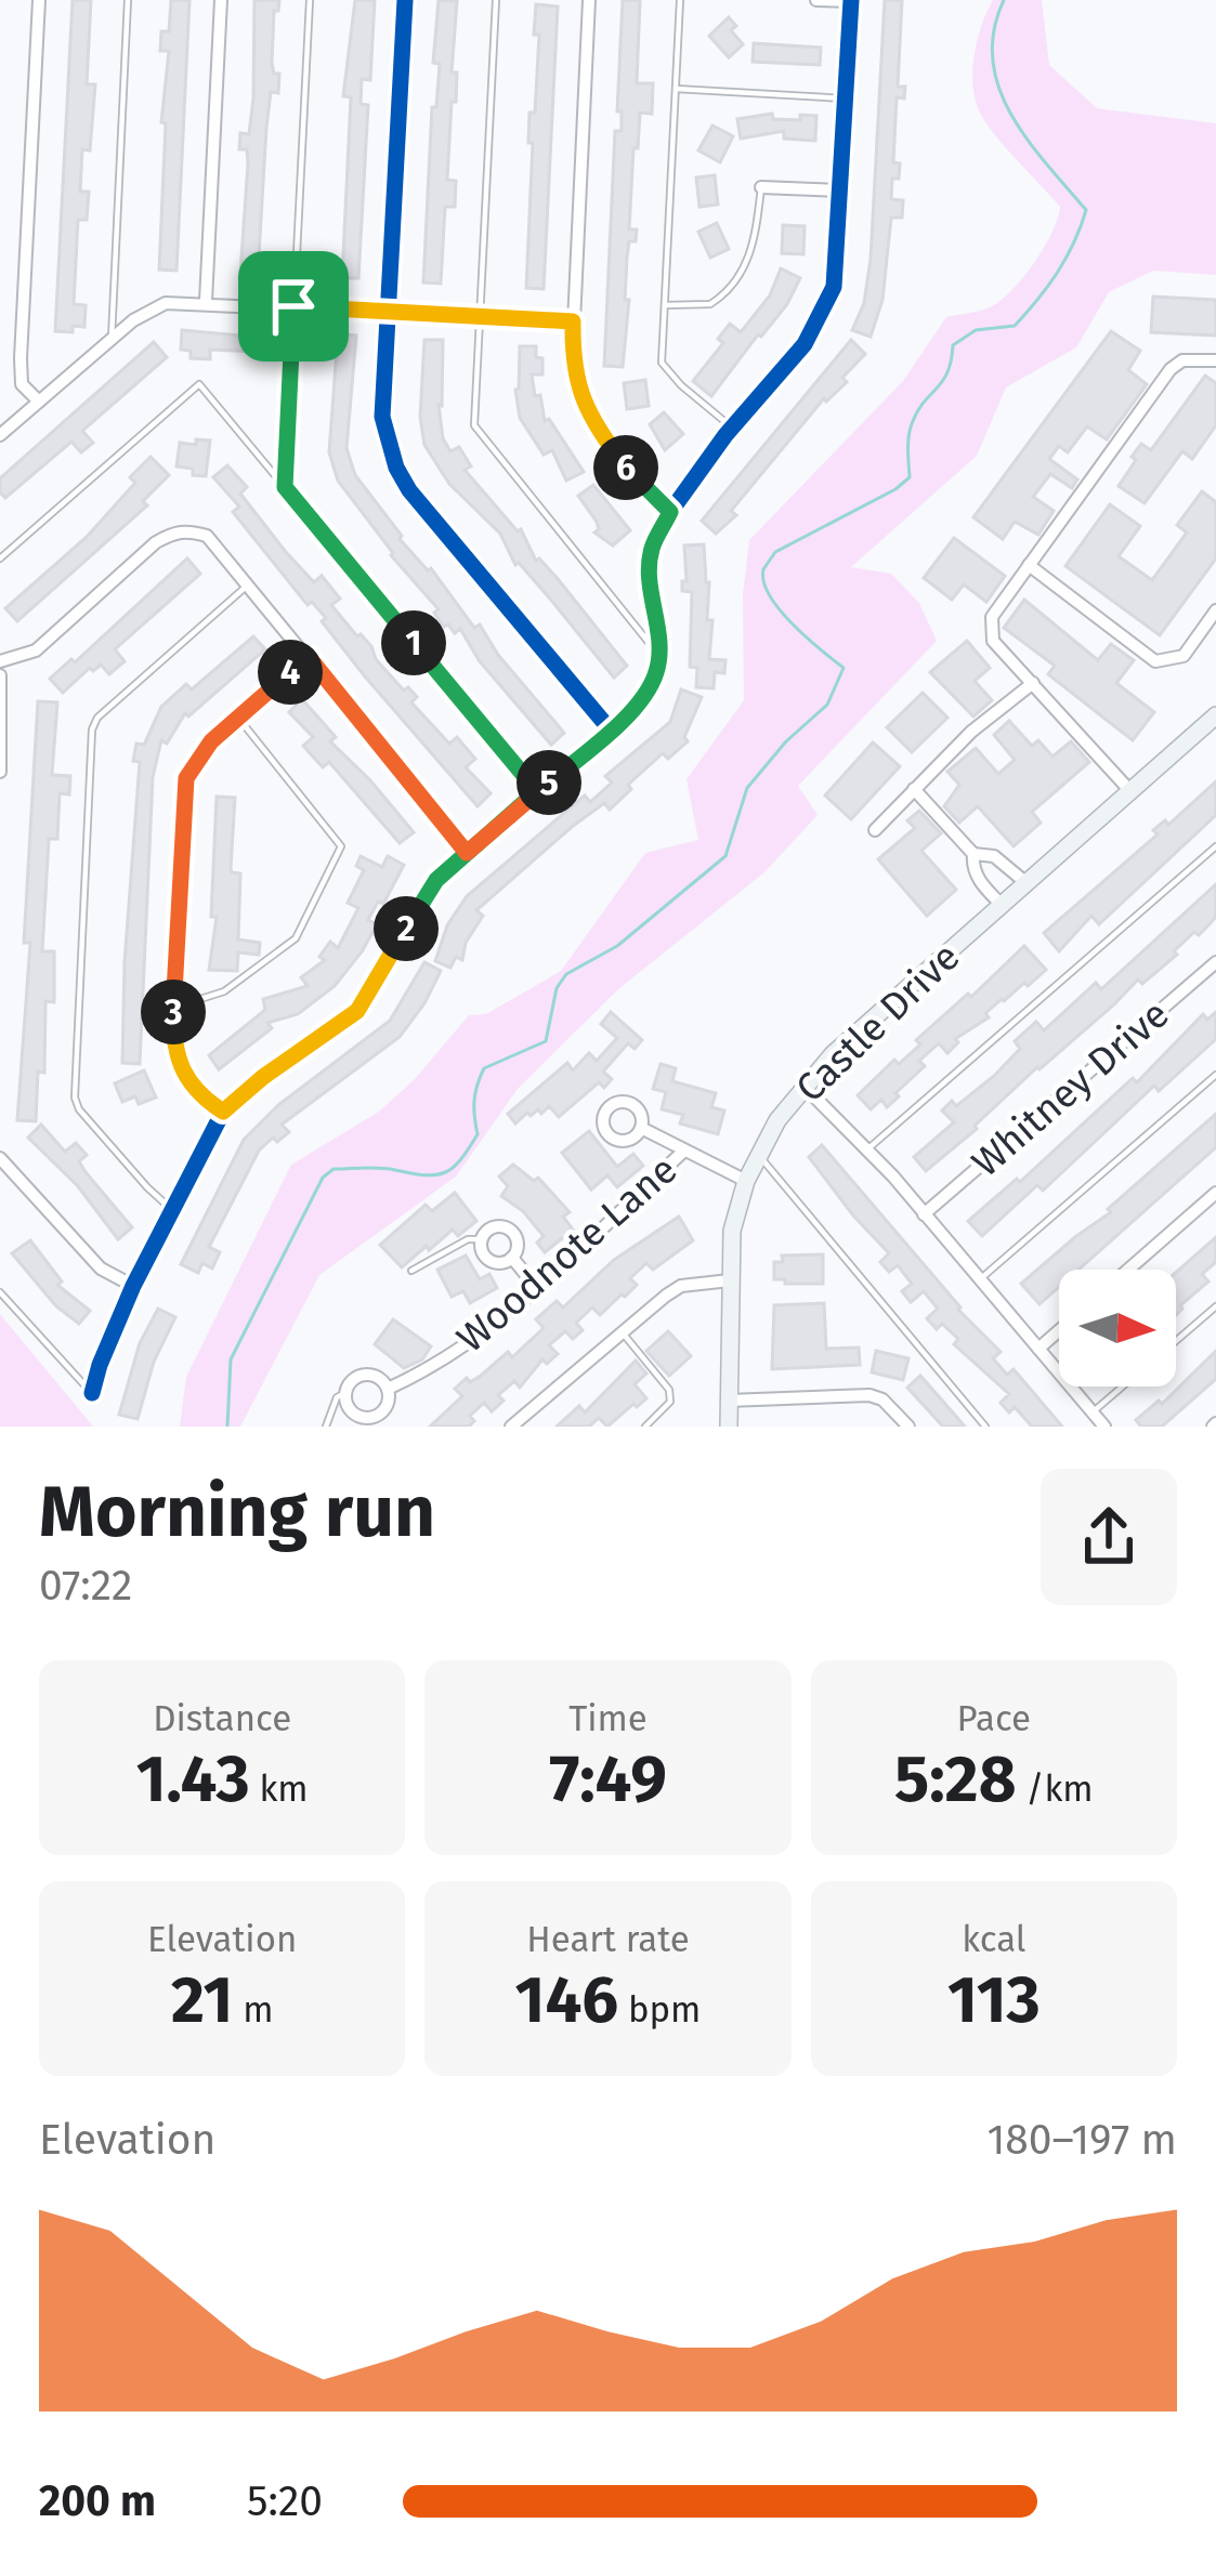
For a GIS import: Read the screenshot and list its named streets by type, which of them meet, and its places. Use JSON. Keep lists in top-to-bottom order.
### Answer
{
  "streets": {
    "main road": ["Castle Drive"],
    "street": ["Whitney Drive", "Woodnote Lane"]
  },
  "crossings": [
    ["Castle Drive", "Woodnote Lane"]
  ],
  "north": "right",
  "page": {
    "pins": [
      "6",
      "1",
      "4",
      "5",
      "2",
      "3"
    ],
    "heading": ["Morning run", "07:22"],
    "stats": [
      ["Distance", "1.43 km"],
      ["Time", "7:49"],
      ["Pace", "5:28 /km"],
      ["Elevation", "21 m"],
      ["Heart rate", "146 bpm"],
      ["kcal", "113"]
    ],
    "chart": ["Elevation", "180–197 m"],
    "list": [
      {
        "name": "200 m",
        "note": "5:20"
      }
    ]
  }
}
